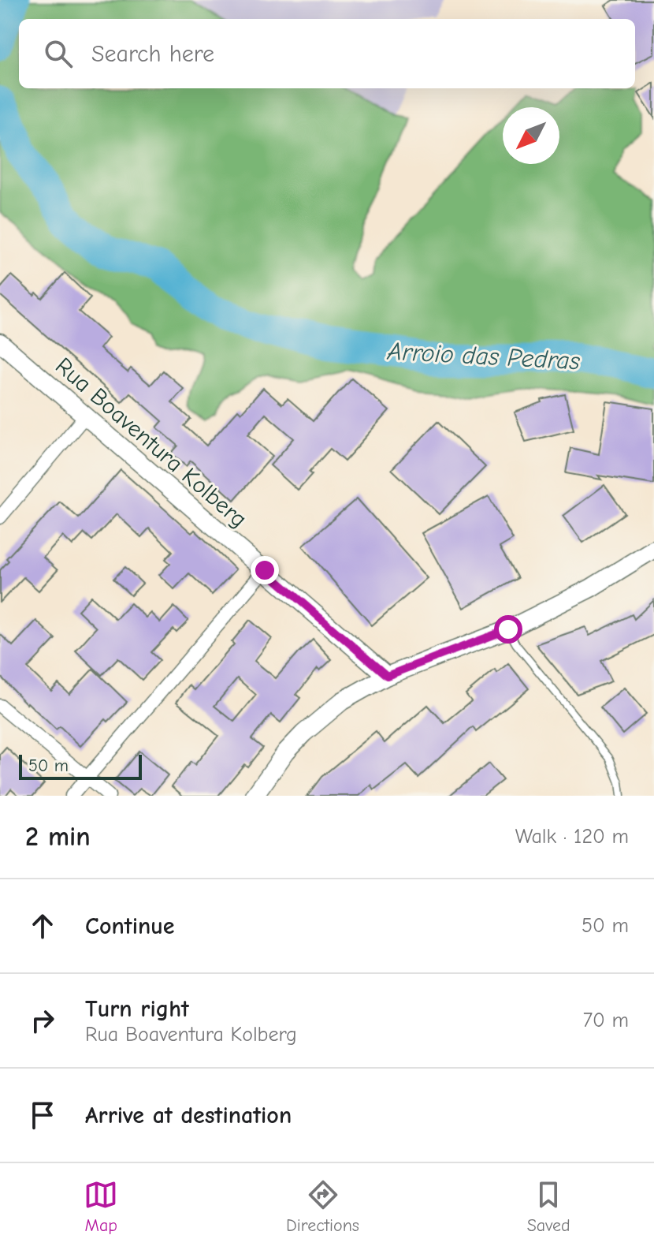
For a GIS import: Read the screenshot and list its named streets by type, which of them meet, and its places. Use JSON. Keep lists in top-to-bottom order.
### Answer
{
  "streets": {
    "street": ["Rua Boaventura Kolberg"]
  },
  "water": ["Arroio das Pedras"],
  "scale_bar": "50 m",
  "north": "bottom left",
  "page": {
    "search": "Search here",
    "scale": "50 m",
    "heading": ["2 min", "Walk · 120 m"],
    "list": [
      ["Continue", "50 m"],
      ["Turn right", "Rua Boaventura Kolberg", "70 m"],
      "Arrive at destination"
    ],
    "nav": ["Map", "Directions", "Saved"]
  }
}
